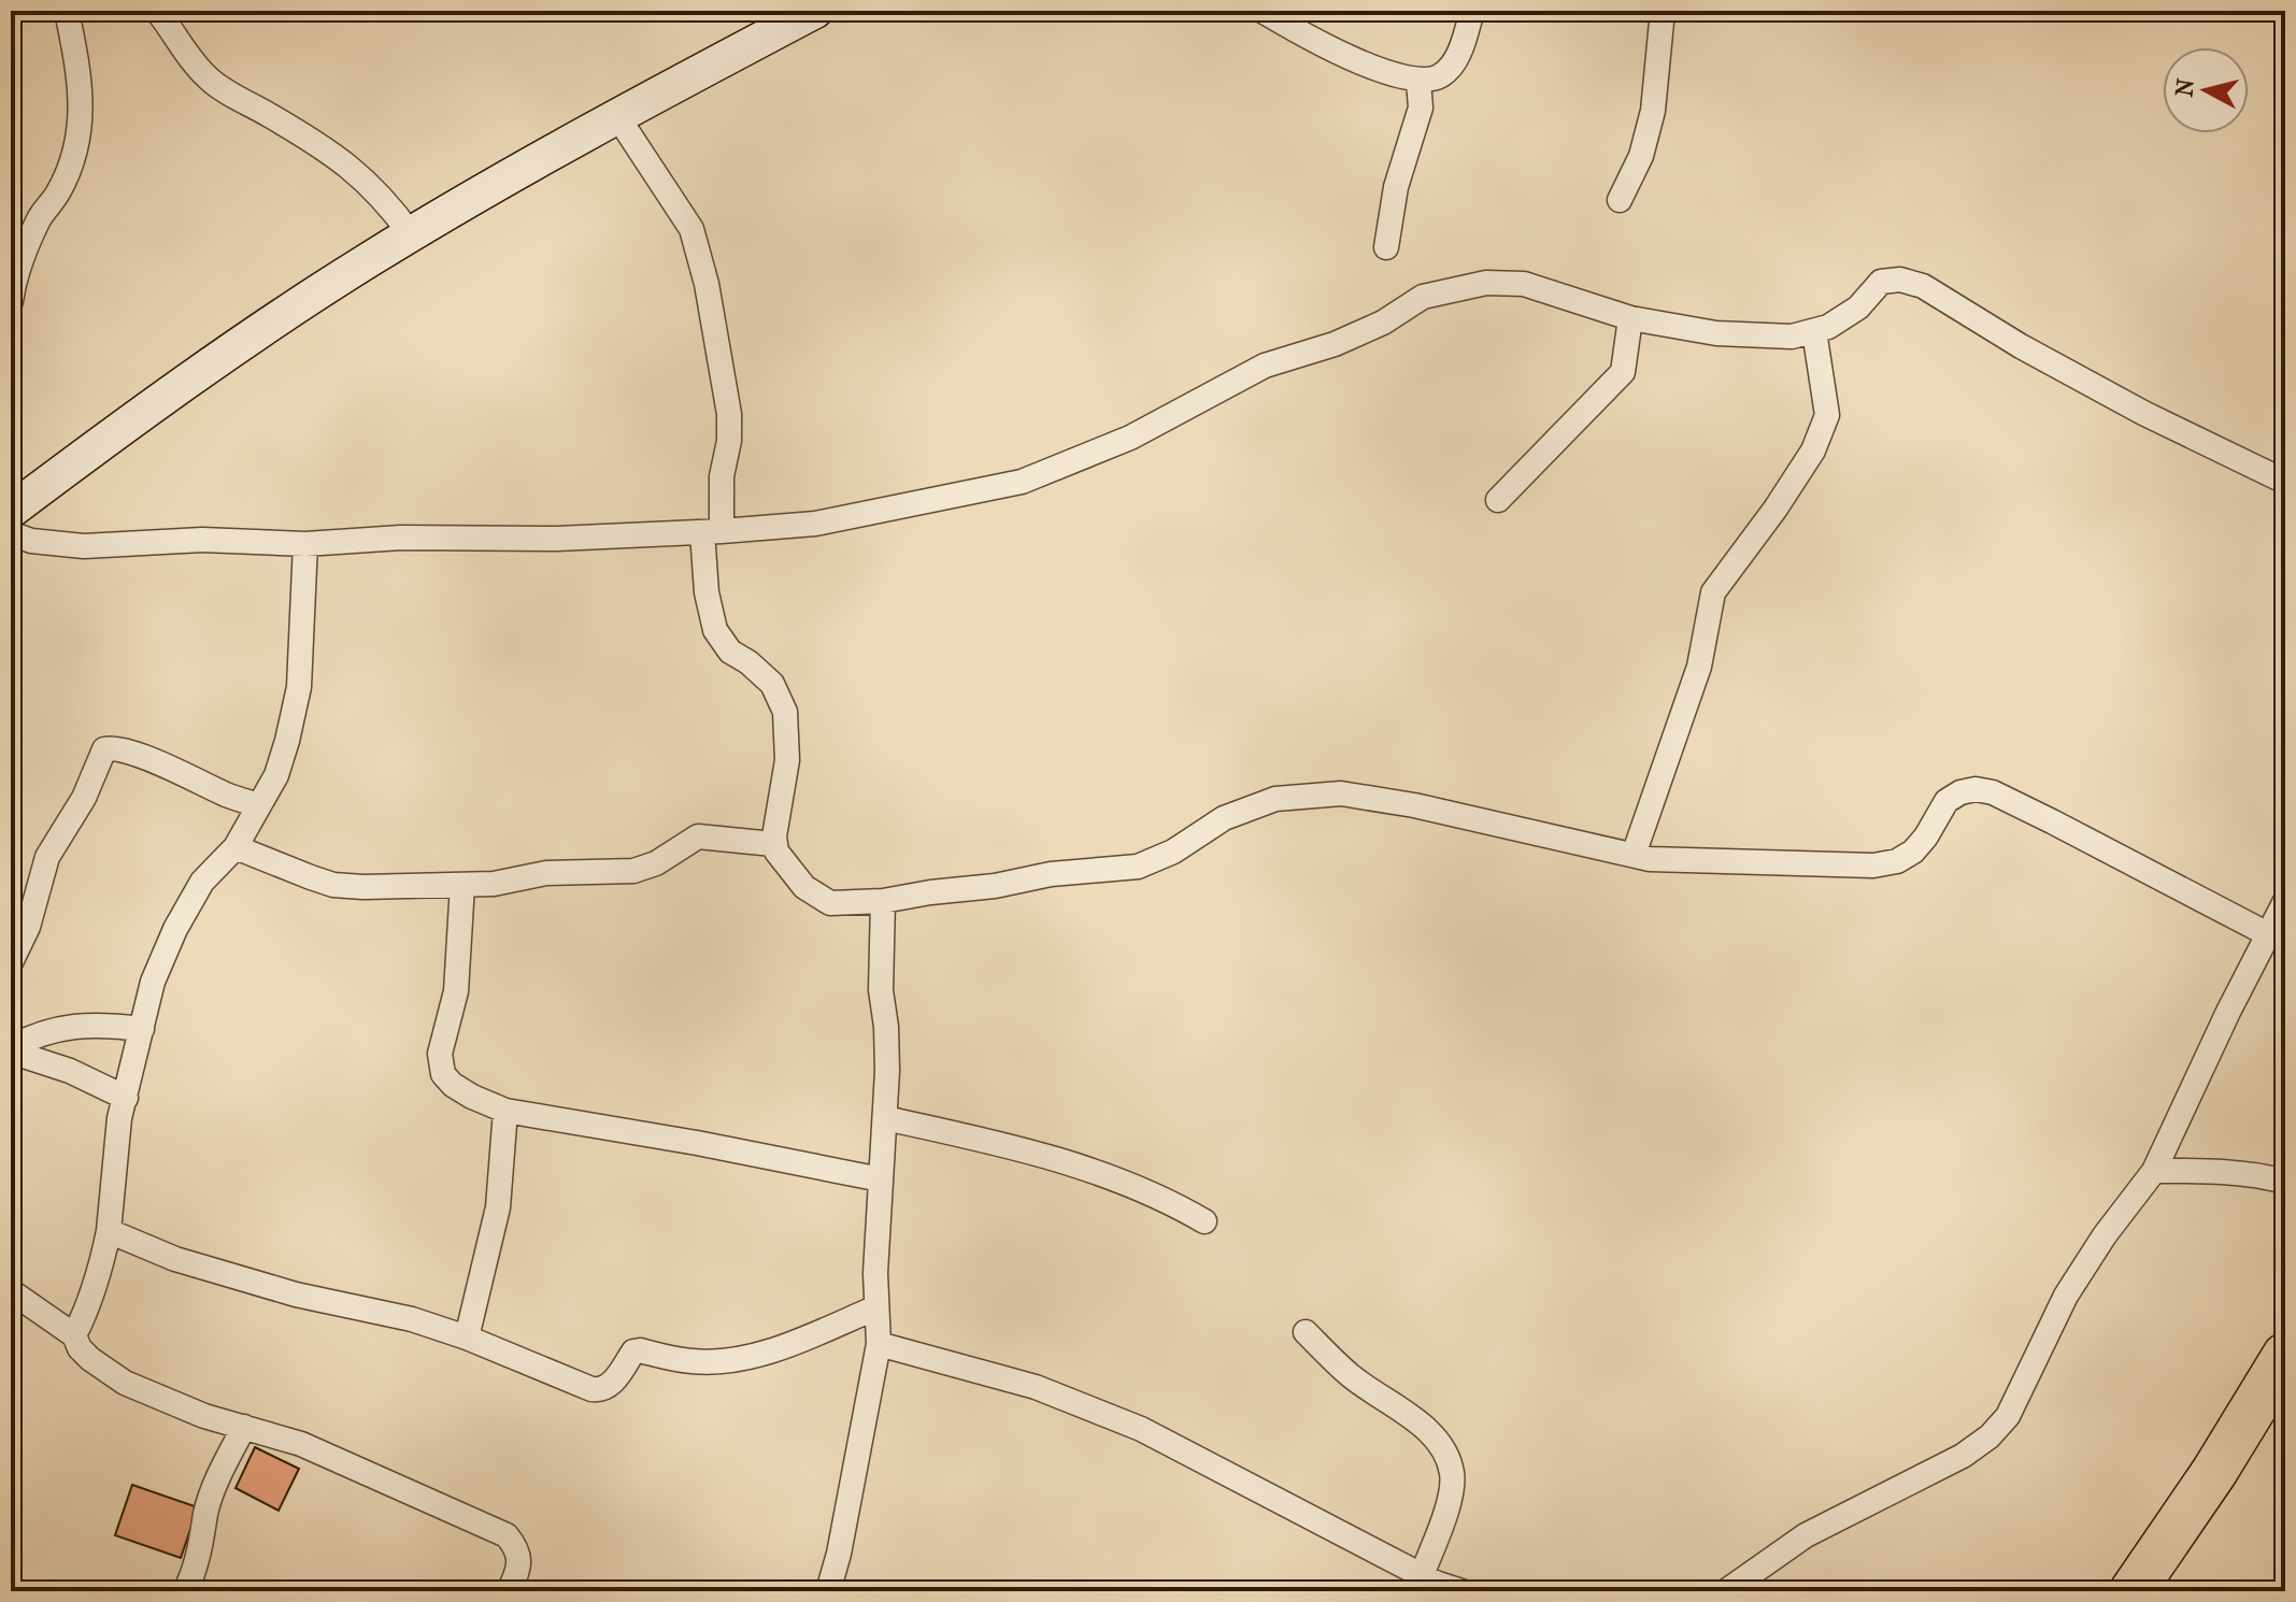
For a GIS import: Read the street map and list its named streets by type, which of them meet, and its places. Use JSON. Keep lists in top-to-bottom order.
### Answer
{
  "north": "left"
}
